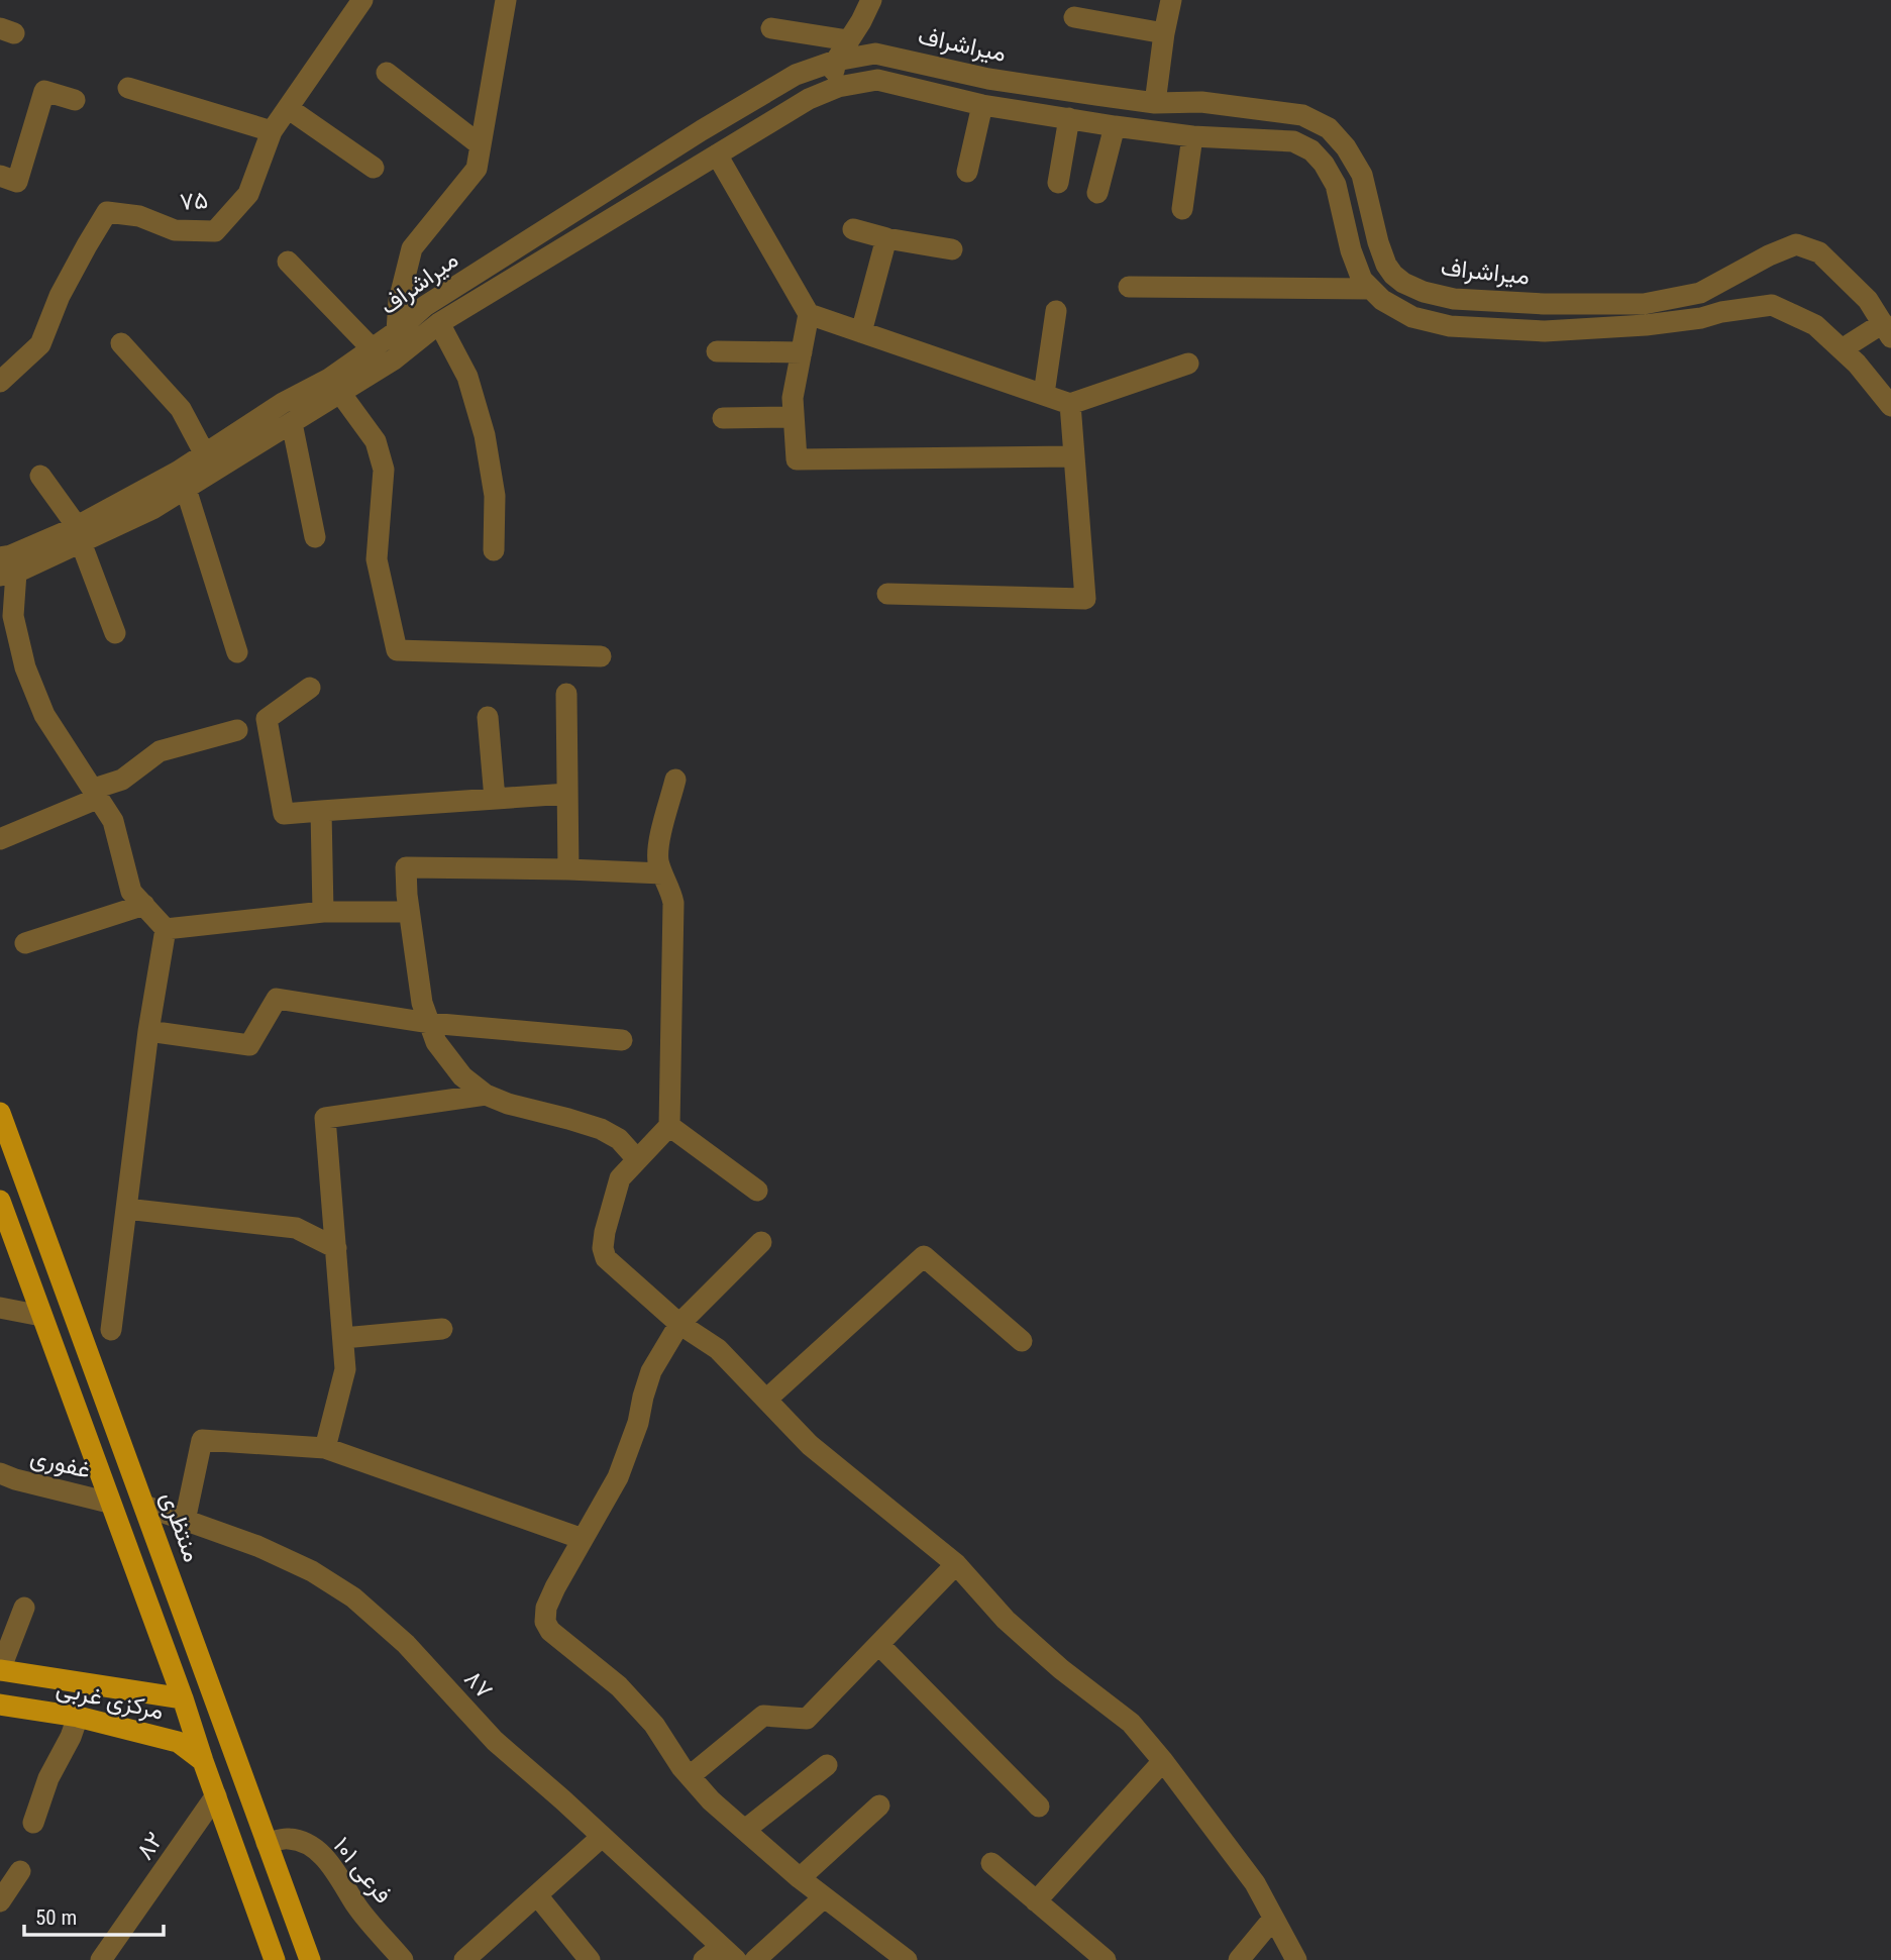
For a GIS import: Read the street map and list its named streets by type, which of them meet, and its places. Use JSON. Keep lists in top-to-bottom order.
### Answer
{
  "streets": {
    "main road": ["منتظری", "مرکزی غربی"],
    "street": [
      "میراشراف",
      "۷۵",
      "غفوری",
      "۸۷",
      "۸۲",
      "فرعی ۱۰۱"
    ]
  },
  "crossings": [
    ["منتظری", "۸۷"],
    ["منتظری", "فرعی ۱۰۱"]
  ],
  "scale_bar": "50 m"
}
